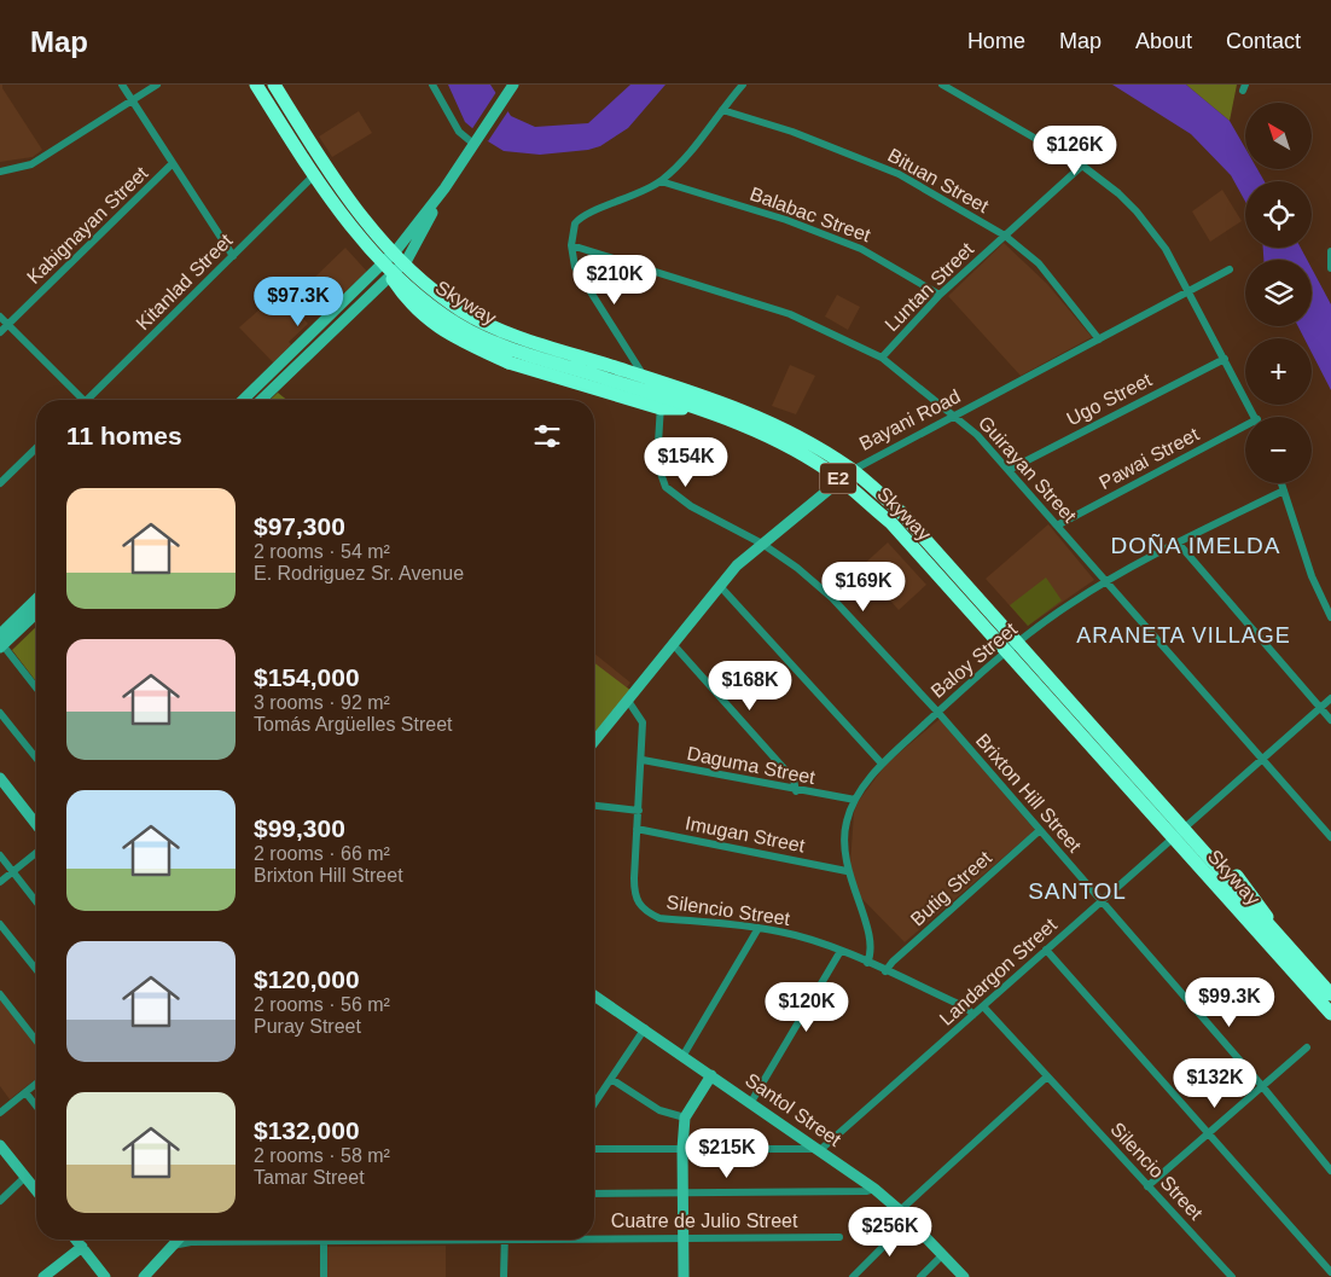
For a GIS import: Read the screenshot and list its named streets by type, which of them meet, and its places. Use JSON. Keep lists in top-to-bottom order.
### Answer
{
  "streets": {
    "highway": ["Skyway", "E2"],
    "street": [
      "Bituan Street",
      "Balabac Street",
      "Kabignayan Street",
      "Kitanlad Street",
      "Luntan Street",
      "Ugo Street",
      "Bayani Road",
      "Pawai Street",
      "Guirayan Street",
      "Baloy Street",
      "Daguma Street",
      "Brixton Hill Street",
      "Imugan Street",
      "Butig Street",
      "Silencio Street",
      "Landargon Street",
      "Santol Street",
      "Cuatre de Julio Street"
    ]
  },
  "crossings": [
    ["Bituan Street", "Luntan Street"],
    ["Bituan Street", "Bayani Road"],
    ["Balabac Street", "Luntan Street"],
    ["Luntan Street", "Guirayan Street"],
    ["Ugo Street", "Guirayan Street"],
    ["Bayani Road", "Guirayan Street"],
    ["Bayani Road", "Brixton Hill Street"],
    ["Bayani Road", "Silencio Street"],
    ["Pawai Street", "Guirayan Street"],
    ["Guirayan Street", "Baloy Street"],
    ["Guirayan Street", "Landargon Street"],
    ["Baloy Street", "Daguma Street"],
    ["Baloy Street", "Brixton Hill Street"],
    ["Baloy Street", "Imugan Street"],
    ["Baloy Street", "Silencio Street"],
    ["Daguma Street", "Silencio Street"],
    ["Brixton Hill Street", "Butig Street"],
    ["Brixton Hill Street", "Landargon Street"],
    ["Imugan Street", "Silencio Street"],
    ["Butig Street", "Silencio Street"],
    ["Silencio Street", "Landargon Street"],
    ["Landargon Street", "Santol Street"]
  ],
  "districts": ["DOÑA IMELDA", "ARANETA VILLAGE", "SANTOL"],
  "north": "top left",
  "page": {
    "header": "Map",
    "nav": [
      "Home",
      "Map",
      "About",
      "Contact"
    ],
    "map_buttons": ["+", "−"],
    "price": [
      "$126K",
      "$210K",
      "$97.3K",
      "$154K",
      "$169K",
      "$168K",
      "$99.3K",
      "$120K",
      "$132K",
      "$215K",
      "$256K"
    ],
    "heading": "11 homes",
    "list": [
      {
        "name": "$97,300",
        "note": "2 rooms · 54 m² · E. Rodriguez Sr. Avenue"
      },
      {
        "name": "$154,000",
        "note": "3 rooms · 92 m² · Tomás Argüelles Street"
      },
      {
        "name": "$99,300",
        "note": "2 rooms · 66 m² · Brixton Hill Street"
      },
      {
        "name": "$120,000",
        "note": "2 rooms · 56 m² · Puray Street"
      },
      {
        "name": "$132,000",
        "note": "2 rooms · 58 m² · Tamar Street"
      }
    ]
  }
}
